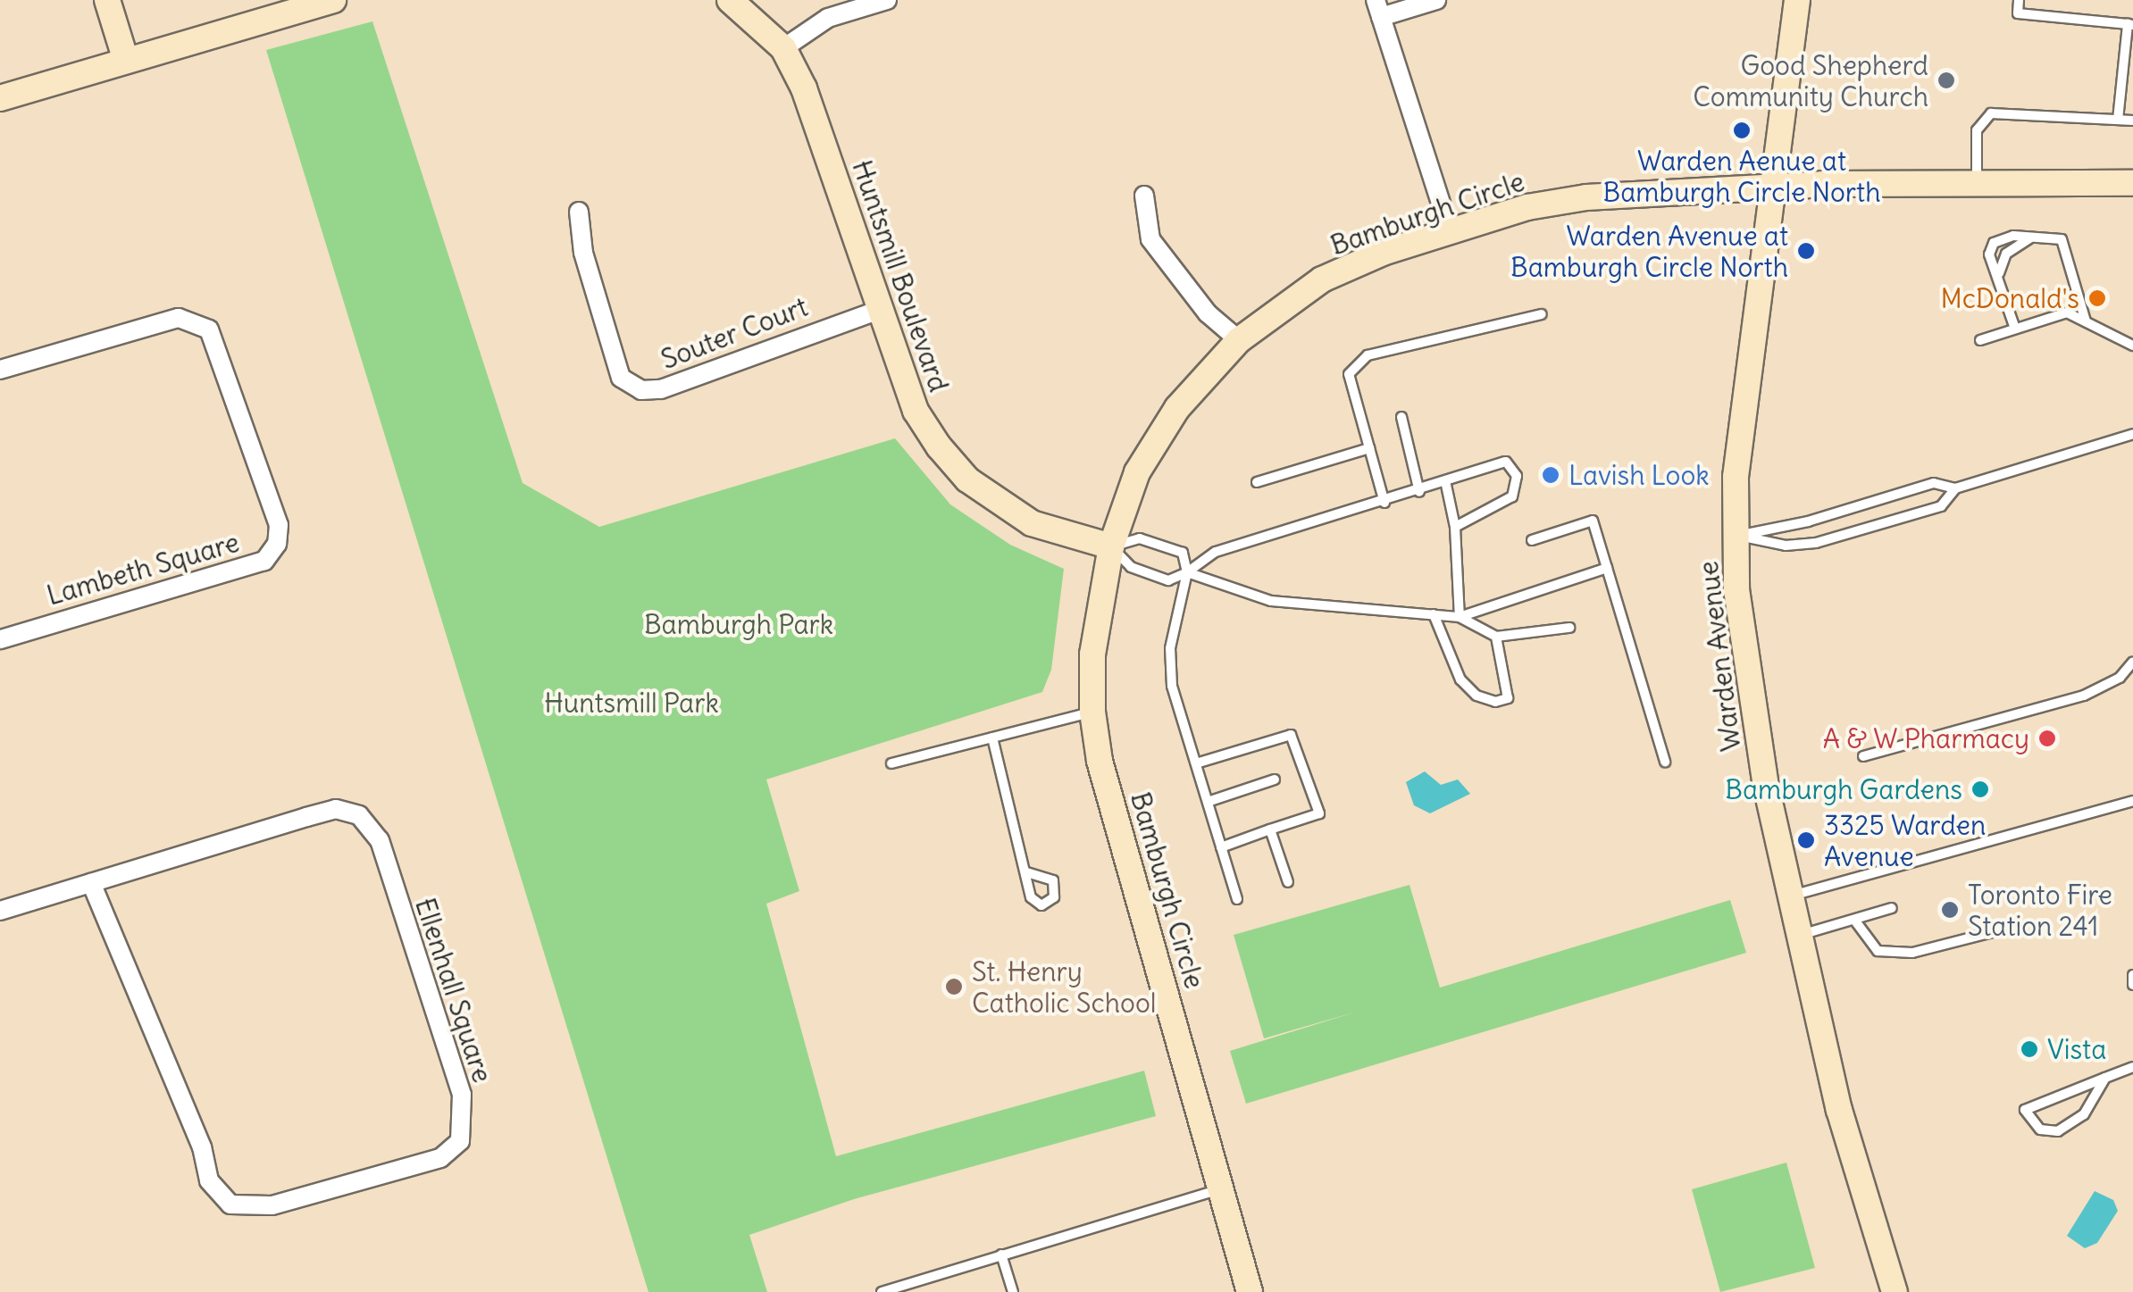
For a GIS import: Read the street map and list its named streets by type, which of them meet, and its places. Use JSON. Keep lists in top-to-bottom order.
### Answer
{
  "streets": {
    "street": [
      "Bamburgh Circle",
      "Huntsmill Boulevard",
      "Souter Court",
      "Lambeth Square",
      "Warden Avenue",
      "Ellenhall Square"
    ]
  },
  "crossings": [
    ["Bamburgh Circle", "Huntsmill Boulevard"],
    ["Bamburgh Circle", "Warden Avenue"],
    ["Huntsmill Boulevard", "Souter Court"]
  ],
  "parks": ["Bamburgh Park", "Huntsmill Park"],
  "places": [
    "Good Shepherd Community Church",
    "Warden Aenue at Bamburgh Circle North",
    "Warden Avenue at Bamburgh Circle North",
    "McDonald's",
    "Lavish Look",
    "A & W Pharmacy",
    "Bamburgh Gardens",
    "3325 Warden Avenue",
    "Toronto Fire Station 241",
    "St. Henry Catholic School",
    "Vista"
  ]
}
